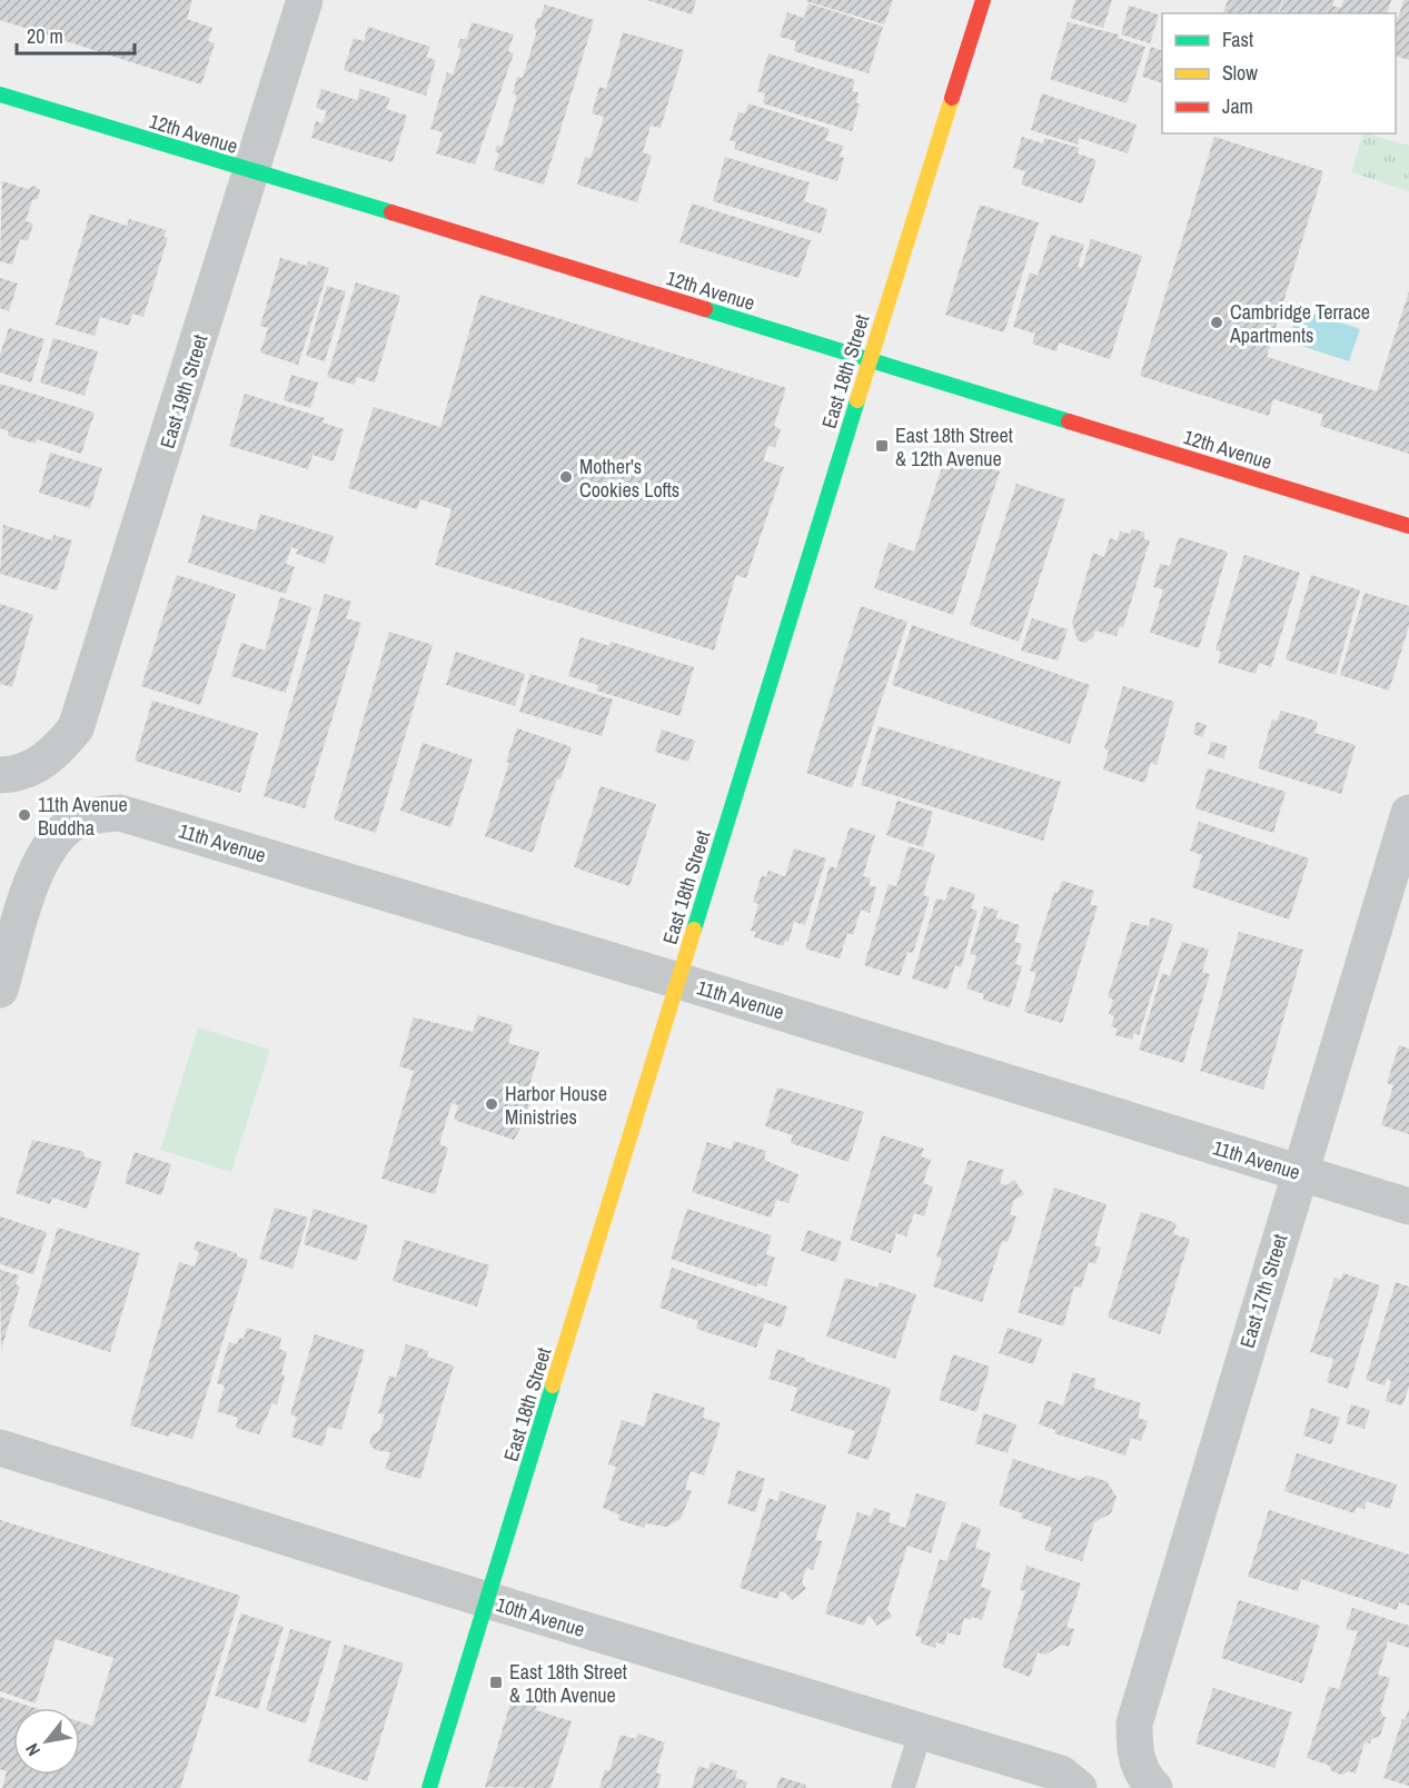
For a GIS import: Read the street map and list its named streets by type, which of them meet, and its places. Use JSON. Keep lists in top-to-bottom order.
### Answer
{
  "streets": {
    "street": [
      "12th Avenue",
      "East 18th Street",
      "East 19th Street",
      "11th Avenue",
      "East 17th Street",
      "10th Avenue"
    ]
  },
  "crossings": [
    ["12th Avenue", "East 18th Street"],
    ["12th Avenue", "East 19th Street"],
    ["East 18th Street", "11th Avenue"],
    ["East 18th Street", "10th Avenue"],
    ["11th Avenue", "East 17th Street"]
  ],
  "places": {
    "other": [
      "Cambridge Terrace Apartments",
      "Mother's Cookies Lofts",
      "11th Avenue Buddha",
      "Harbor House Ministries"
    ],
    "transit": ["East 18th Street & 12th Avenue", "East 18th Street & 10th Avenue"]
  },
  "legend": ["Fast", "Slow", "Jam"],
  "scale_bar": "20 m",
  "north": "bottom left"
}
